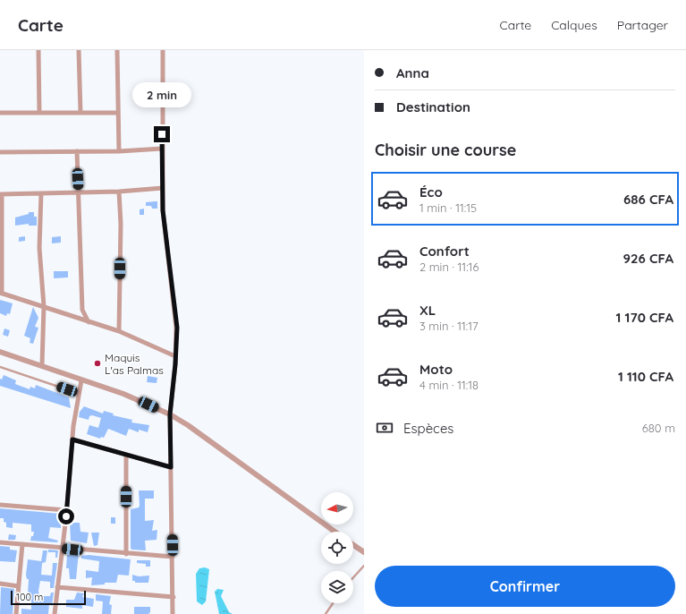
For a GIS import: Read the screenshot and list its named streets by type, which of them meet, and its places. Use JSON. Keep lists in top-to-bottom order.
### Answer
{
  "places": ["Maquis L'as Palmas"],
  "scale_bar": "100 m",
  "north": "left",
  "page": {
    "header": "Carte",
    "nav": ["Carte", "Calques", "Partager"],
    "banner": ["Anna", "Destination"],
    "bubble": "2 min",
    "heading": "Choisir une course",
    "list": [
      {
        "name": "Éco",
        "note": "1 min · 11:15",
        "value": "686 CFA"
      },
      {
        "name": "Confort",
        "note": "2 min · 11:16",
        "value": "926 CFA"
      },
      {
        "name": "XL",
        "note": "3 min · 11:17",
        "value": "1 170 CFA"
      },
      {
        "name": "Moto",
        "note": "4 min · 11:18",
        "value": "1 110 CFA"
      }
    ],
    "pay": ["Espèces", "680 m"],
    "buttons": "Confirmer",
    "scale": "100 m"
  }
}
